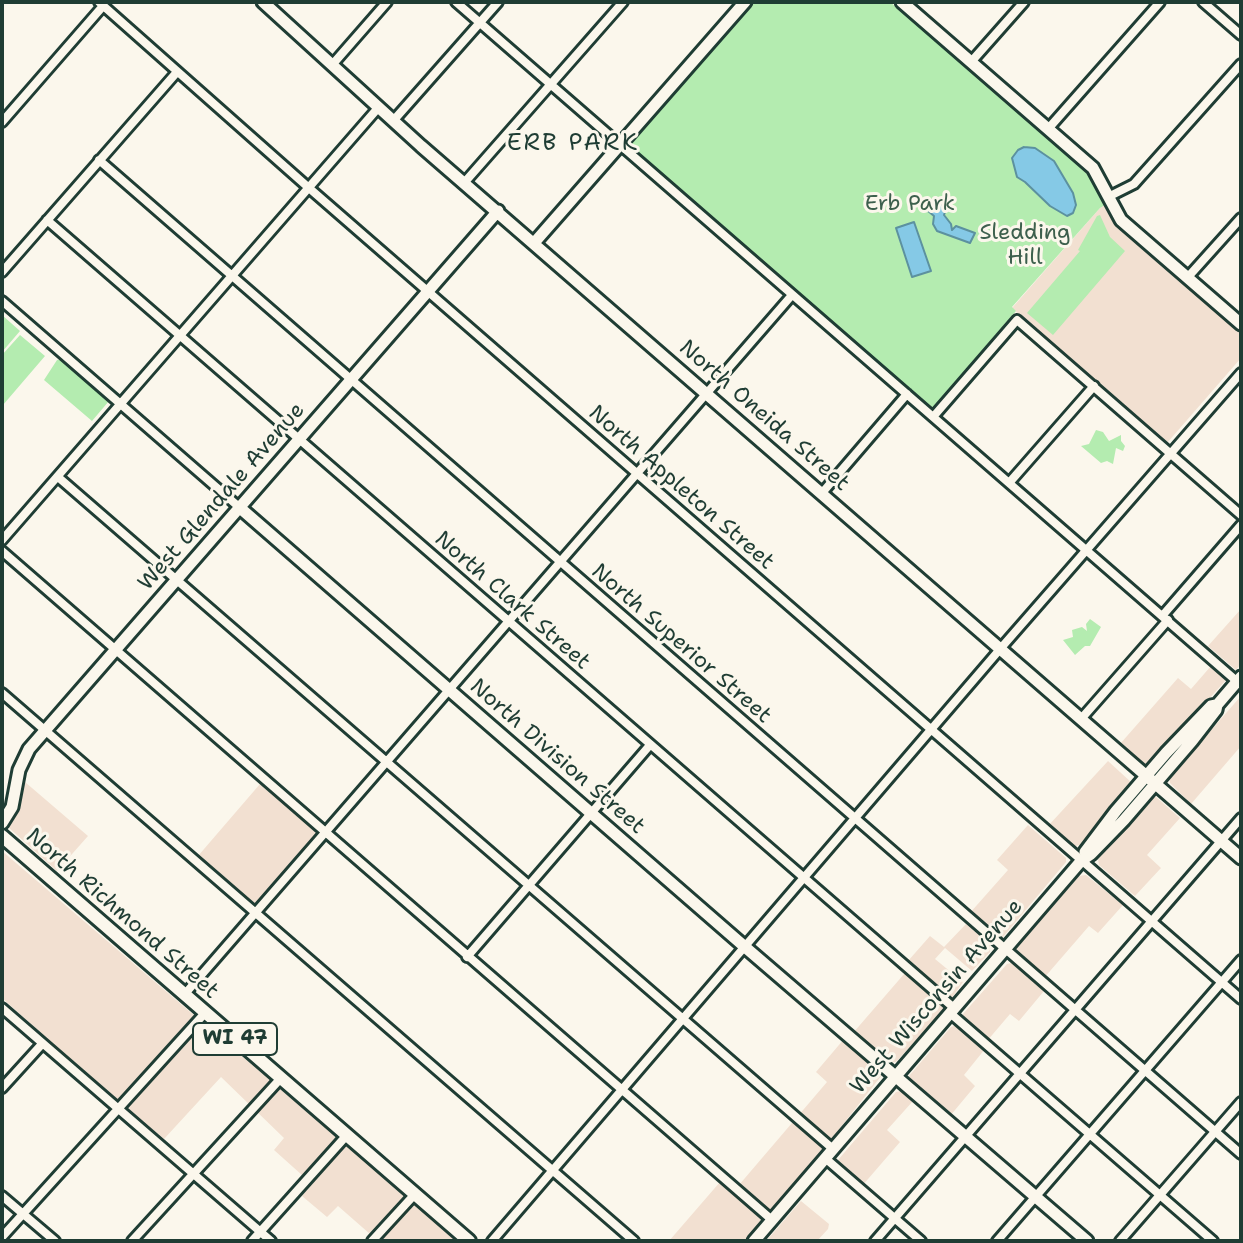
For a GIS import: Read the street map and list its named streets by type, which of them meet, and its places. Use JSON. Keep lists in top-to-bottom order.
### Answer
{
  "streets": {
    "main road": ["North Richmond Street", "WI 47"],
    "street": [
      "North Oneida Street",
      "North Appleton Street",
      "West Glendale Avenue",
      "North Clark Street",
      "North Superior Street",
      "North Division Street",
      "West Wisconsin Avenue"
    ]
  },
  "crossings": [
    ["North Oneida Street", "West Glendale Avenue"],
    ["North Oneida Street", "West Wisconsin Avenue"],
    ["North Appleton Street", "West Glendale Avenue"],
    ["North Appleton Street", "West Wisconsin Avenue"],
    ["West Glendale Avenue", "North Clark Street"],
    ["West Glendale Avenue", "North Superior Street"],
    ["West Glendale Avenue", "North Division Street"],
    ["North Clark Street", "West Wisconsin Avenue"],
    ["North Superior Street", "West Wisconsin Avenue"],
    ["North Division Street", "West Wisconsin Avenue"]
  ],
  "districts": ["ERB PARK"],
  "parks": ["Erb Park", "Sledding Hill"]
}
